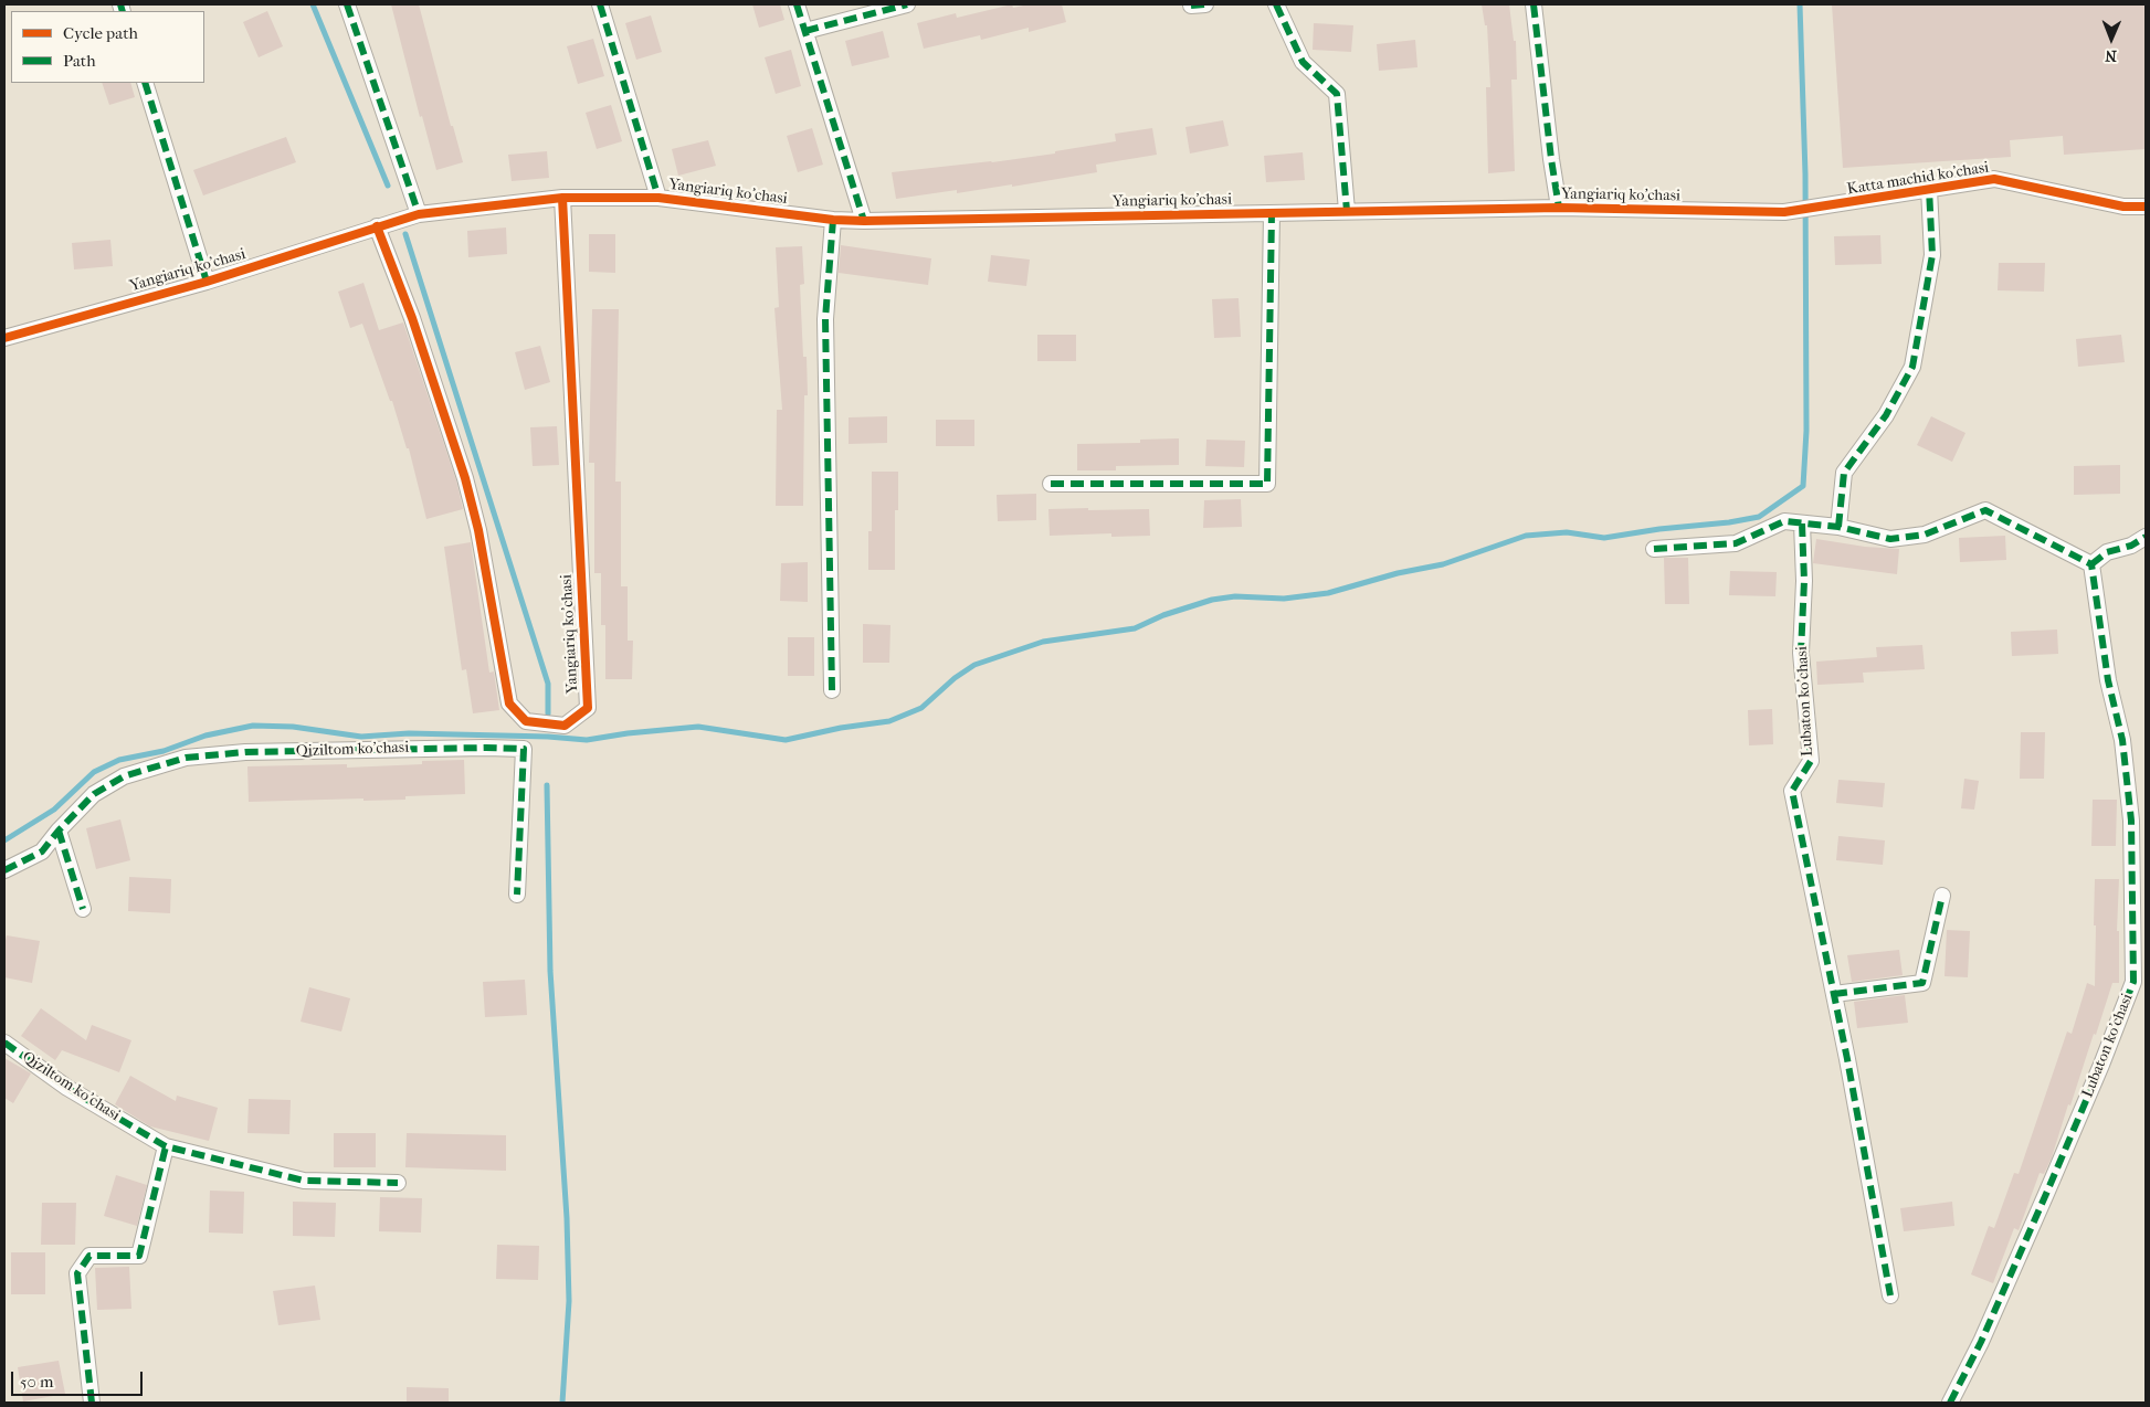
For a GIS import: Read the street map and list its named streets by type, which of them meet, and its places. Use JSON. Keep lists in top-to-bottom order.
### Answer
{
  "streets": {
    "street": [
      "Katta machid ko'chasi",
      "Yangiariq ko'chasi",
      "Lubaton ko'chasi",
      "Qiziltom ko'chasi"
    ]
  },
  "crossings": [
    ["Katta machid ko'chasi", "Yangiariq ko'chasi"]
  ],
  "legend": ["Cycle path", "Path"],
  "scale_bar": "50 m",
  "north": "bottom"
}
